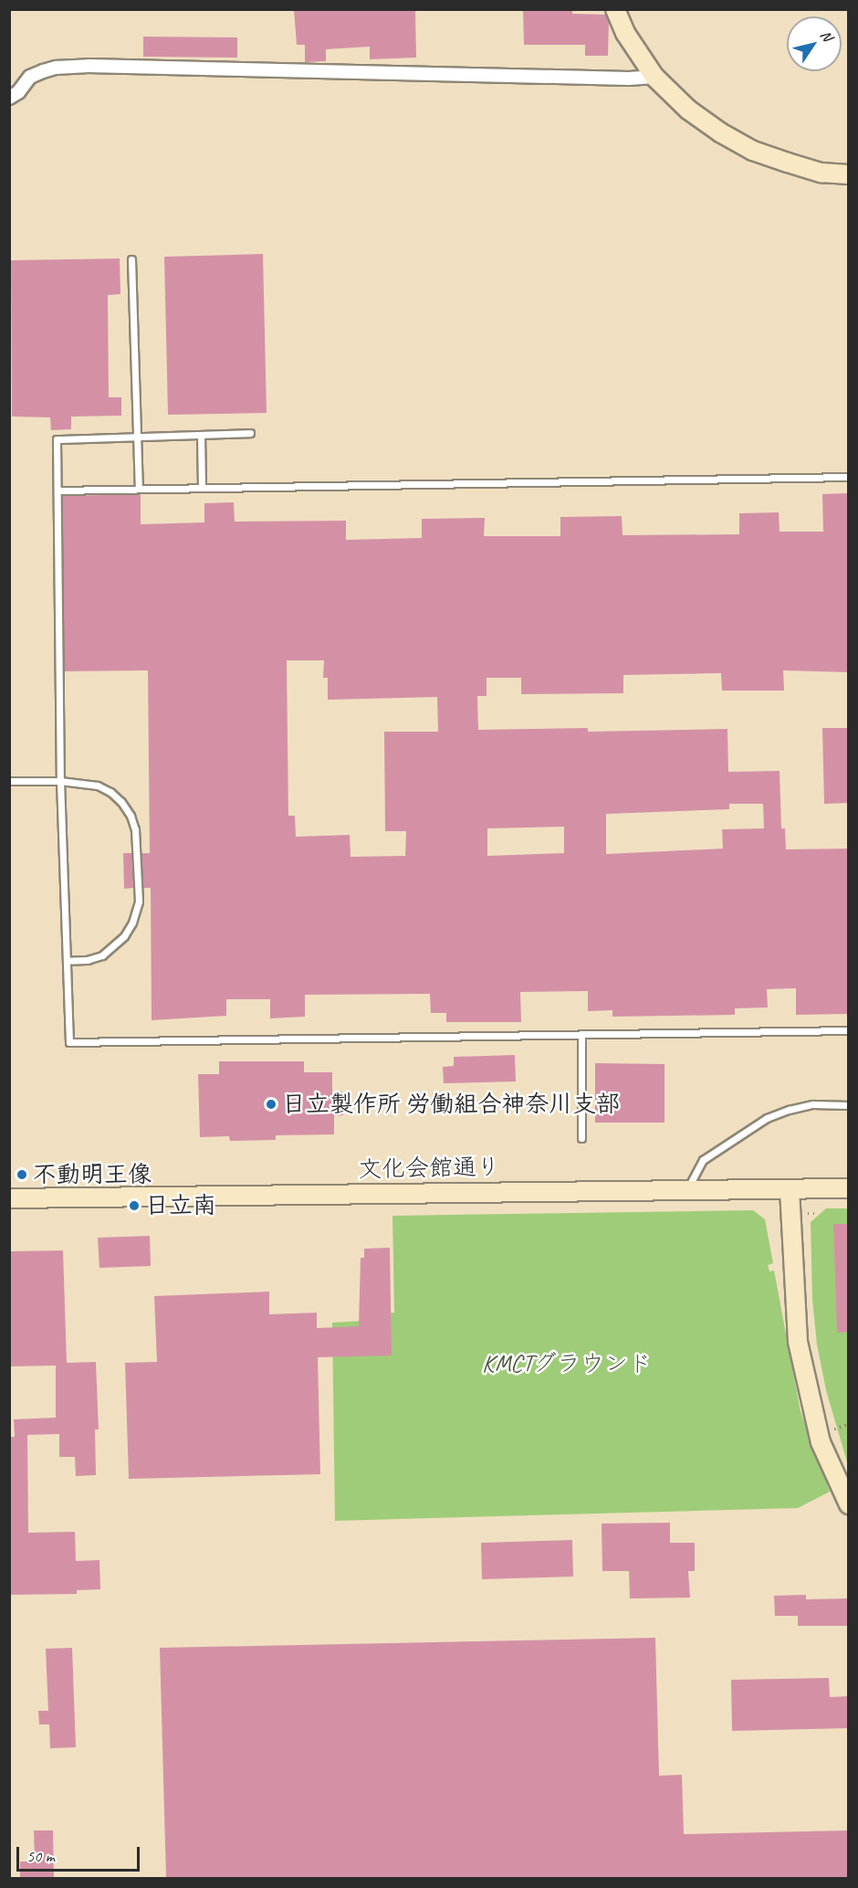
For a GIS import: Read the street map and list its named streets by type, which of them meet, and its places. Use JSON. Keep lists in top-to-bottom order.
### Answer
{
  "streets": {
    "street": ["文化会館通り"]
  },
  "parks": ["KMCTグラウンド"],
  "places": ["日立製作所 労働組合神奈川支部", "不動明王像", "日立南"],
  "scale_bar": "50 m",
  "north": "top right"
}
